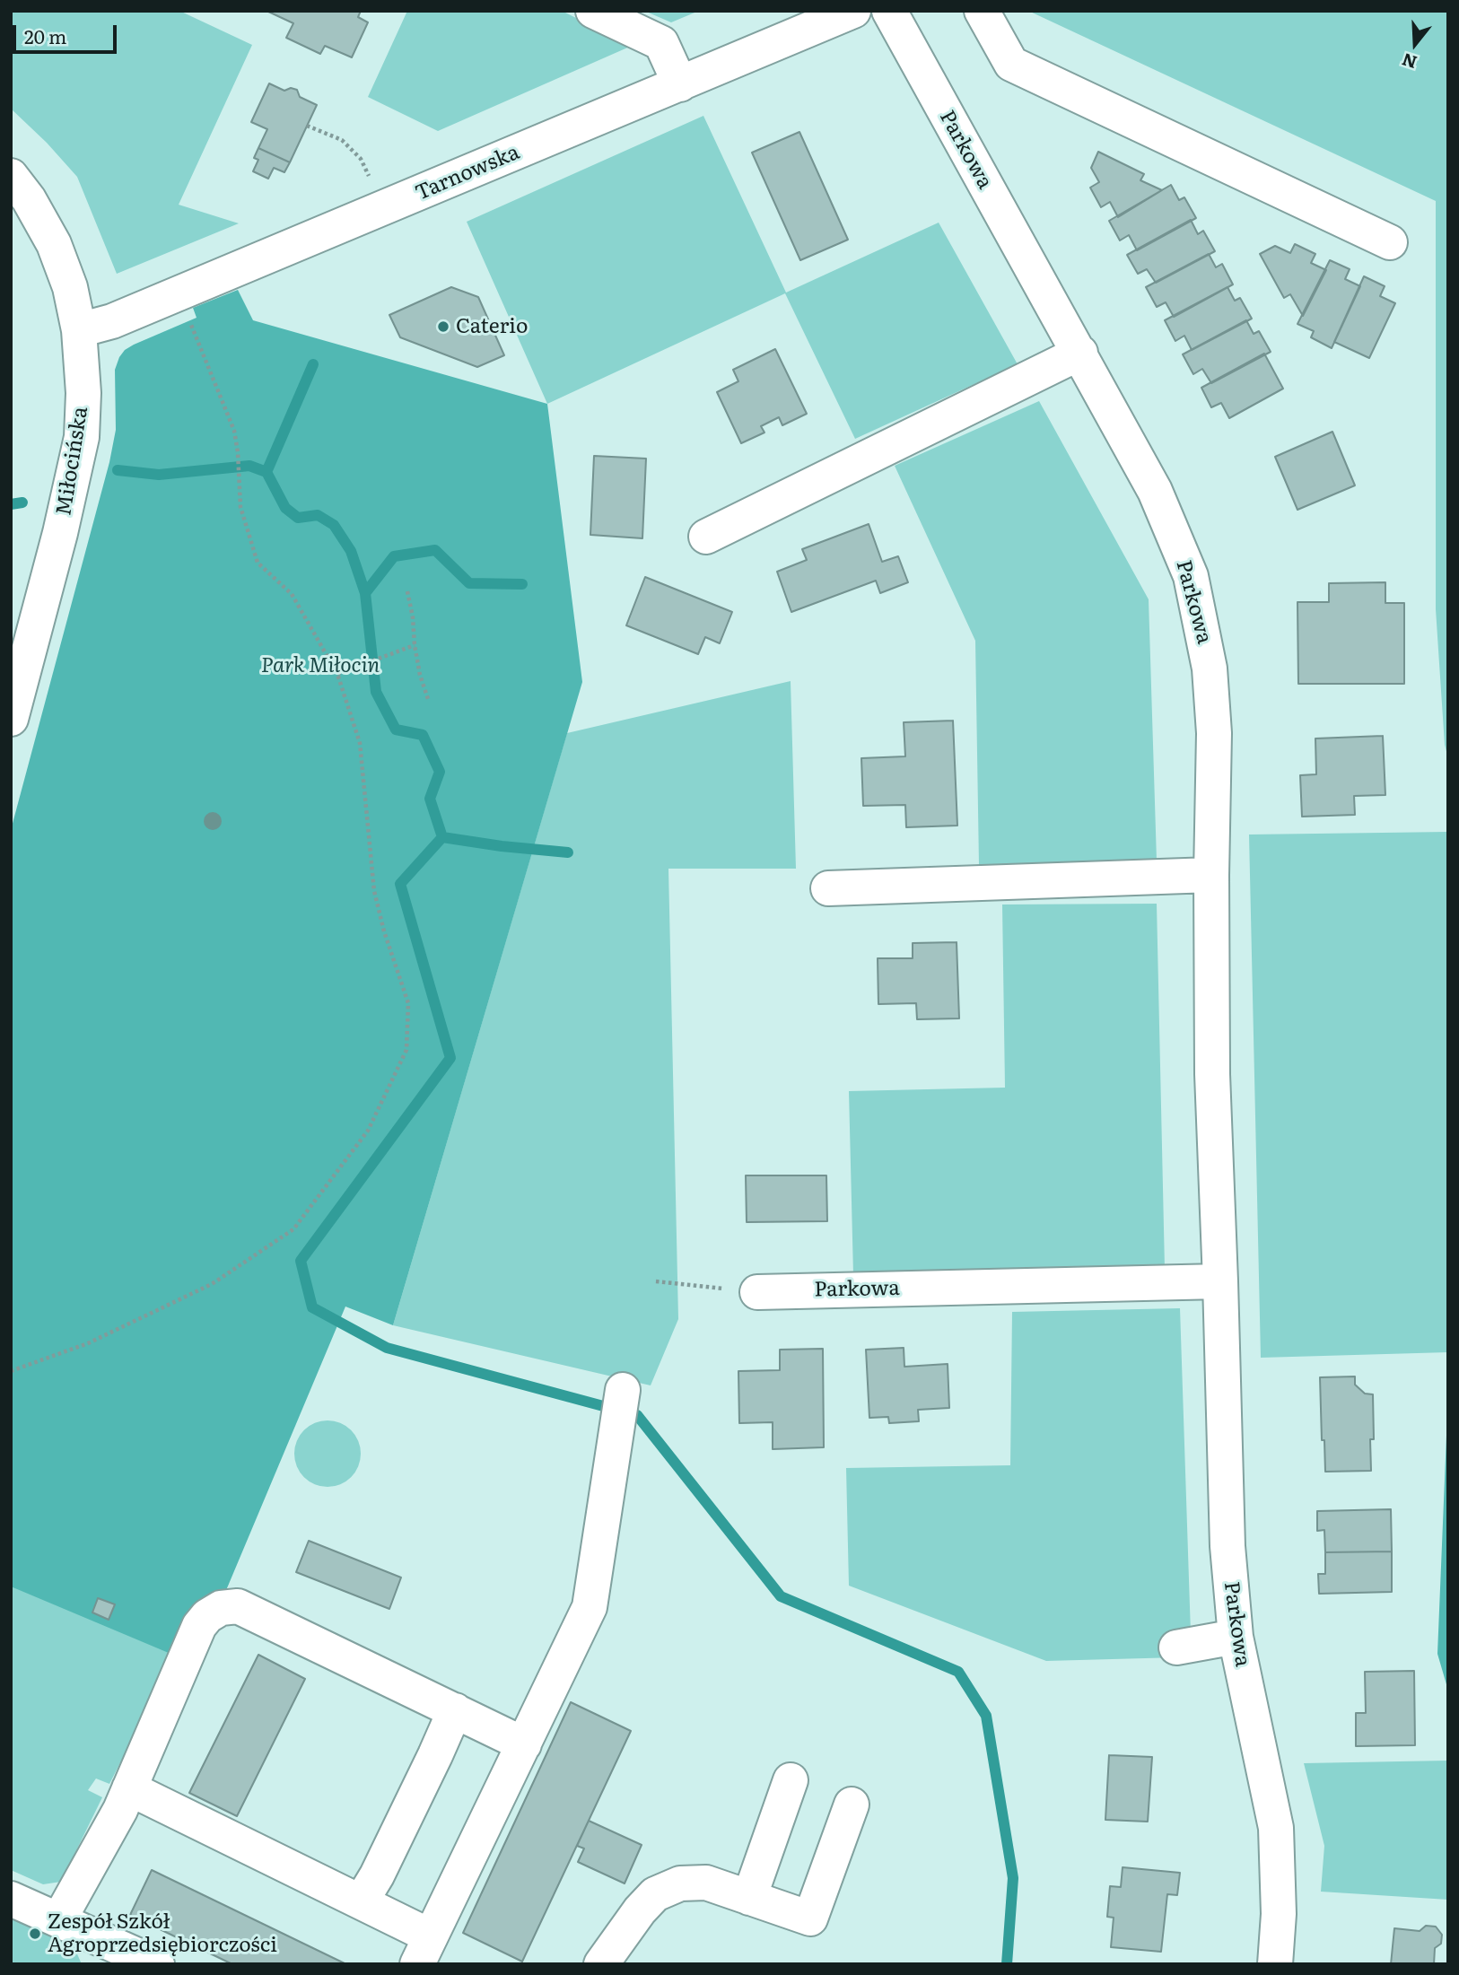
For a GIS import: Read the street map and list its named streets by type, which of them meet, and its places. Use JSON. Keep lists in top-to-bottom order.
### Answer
{
  "streets": {
    "street": ["Parkowa", "Tarnowska", "Miłocińska"]
  },
  "crossings": [
    ["Tarnowska", "Miłocińska"]
  ],
  "parks": ["Park Miłocin"],
  "places": ["Caterio", "Zespół Szkół Agroprzedsiębiorczości"],
  "scale_bar": "20 m",
  "north": "bottom"
}
